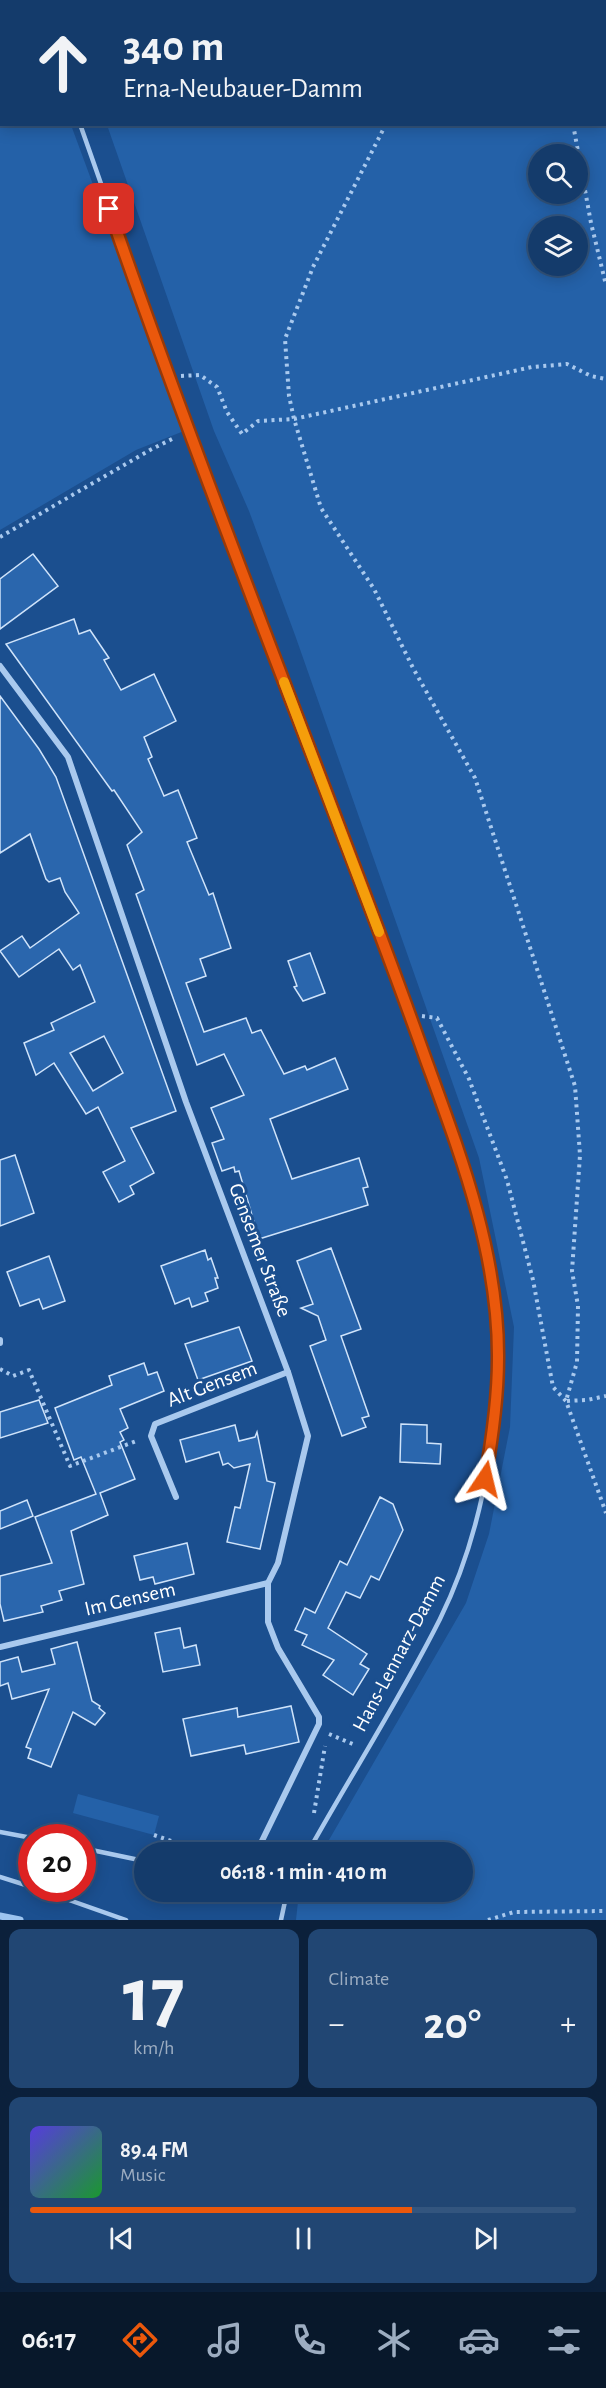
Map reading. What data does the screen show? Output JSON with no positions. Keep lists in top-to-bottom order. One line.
{"streets":{"street":["Gensemer Straße","Alt Gensem","Im Gensem"],"lane":["Hans-Lennarz-Damm"]},"crossings":[["Gensemer Straße","Alt Gensem"],["Gensemer Straße","Im Gensem"]],"page":{"turn":["340 m","Erna-Neubauer-Damm"],"limit":"20","trip":"06:18 · 1 min · 410 m","tile":[["17","km/h"],"Climate"],"heat":["−","20°","+"],"song":["89.4 FM","Music"],"tabs":"06:17"}}
